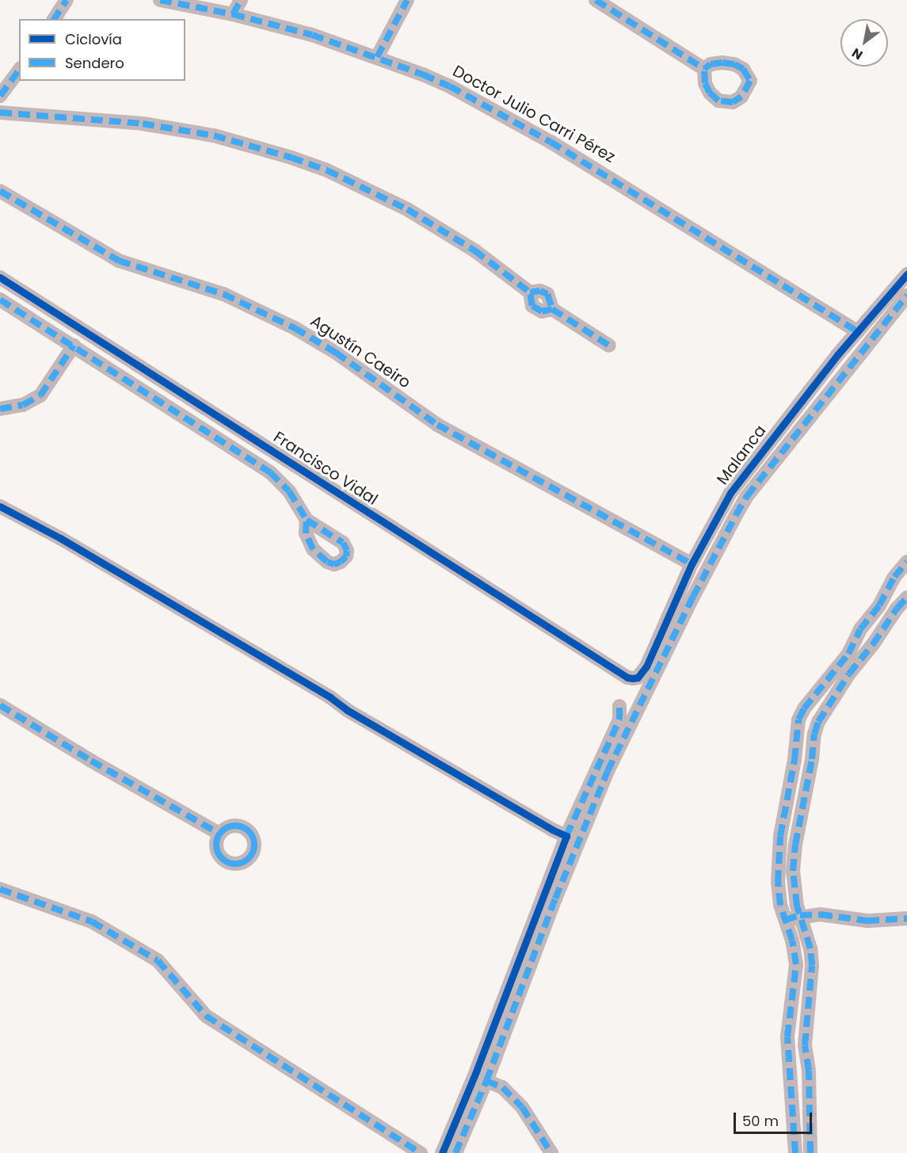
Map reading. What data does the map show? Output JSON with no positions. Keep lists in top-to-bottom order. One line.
{"streets":{"street":["Doctor Julio Carri Pérez","Agustín Caeiro","Malanca","Francisco Vidal"]},"crossings":[["Doctor Julio Carri Pérez","Malanca"],["Agustín Caeiro","Malanca"],["Malanca","Francisco Vidal"]],"legend":["Ciclovía","Sendero"],"scale_bar":"50 m","north":"bottom left"}
